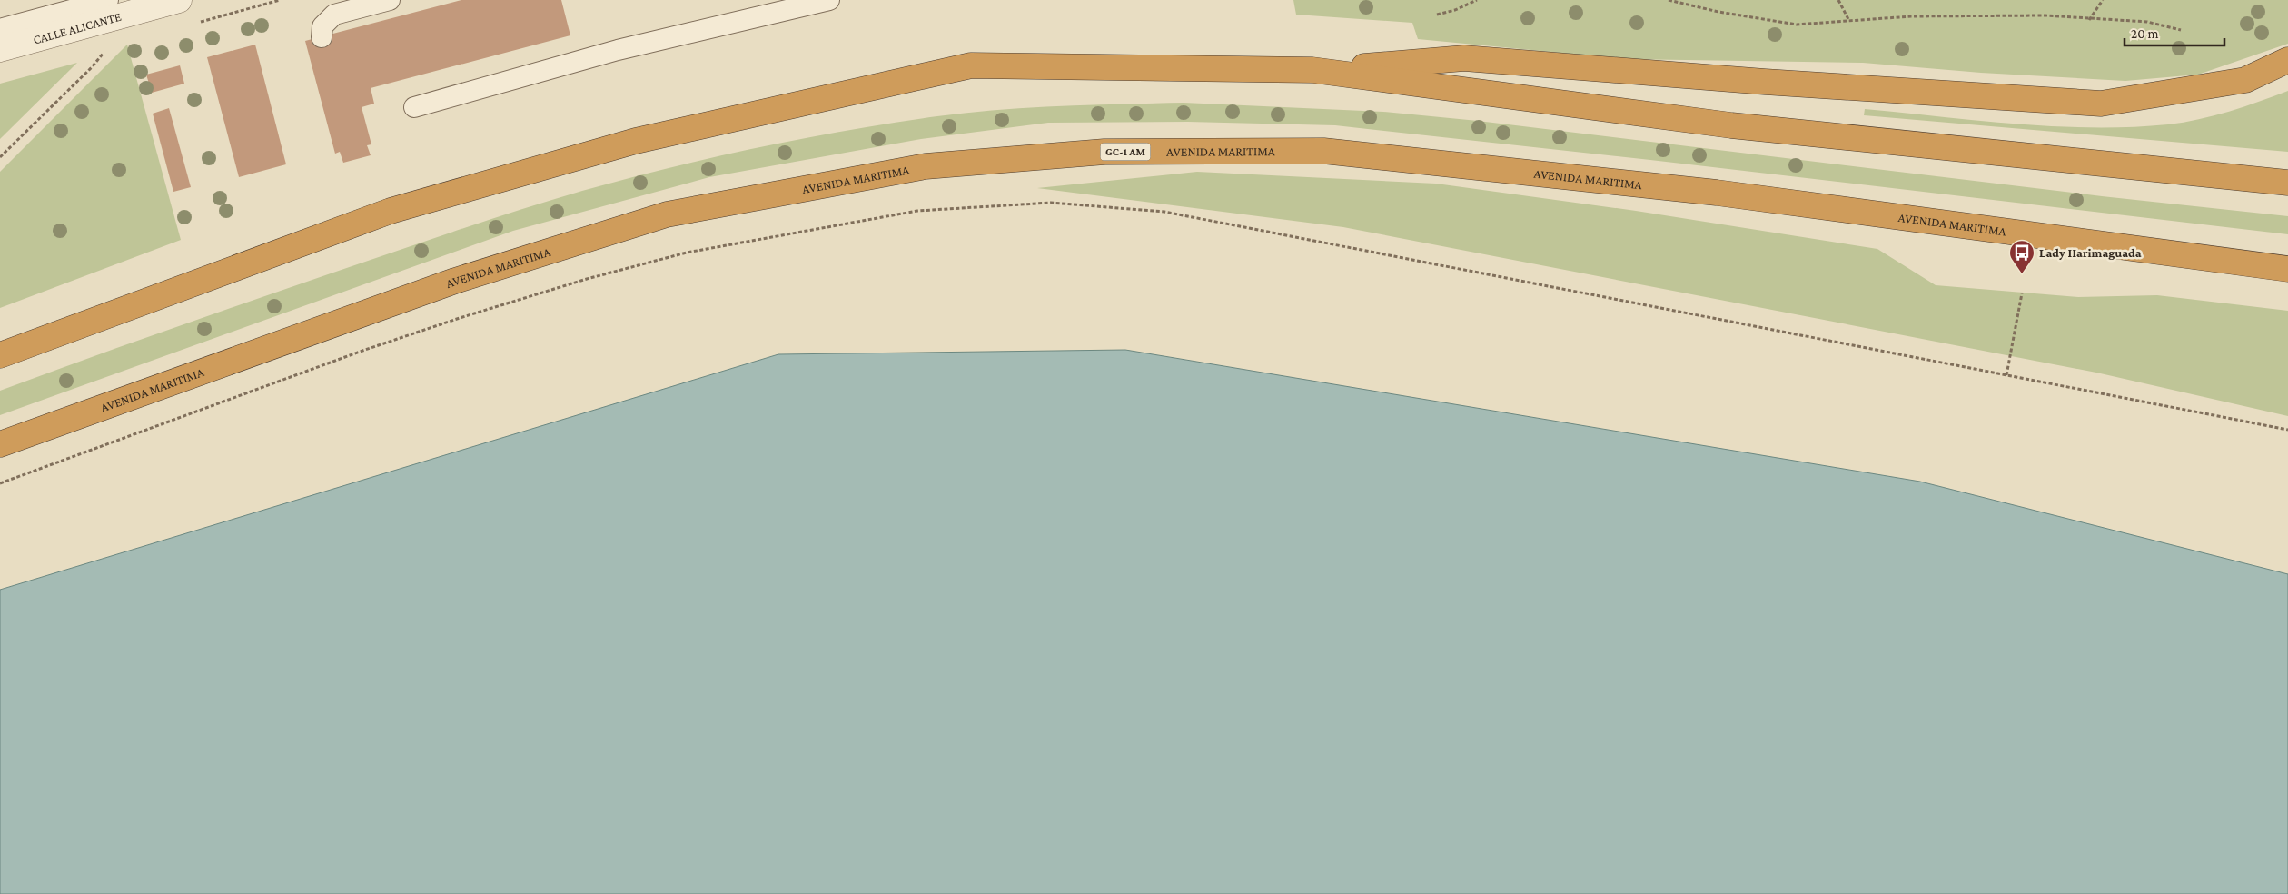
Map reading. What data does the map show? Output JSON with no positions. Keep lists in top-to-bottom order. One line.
{"streets":{"highway":["AVENIDA MARITIMA","GC-1 AM"],"street":["CALLE ALICANTE"]},"places":{"bus stop":["Lady Harimaguada"]},"scale_bar":"20 m"}
